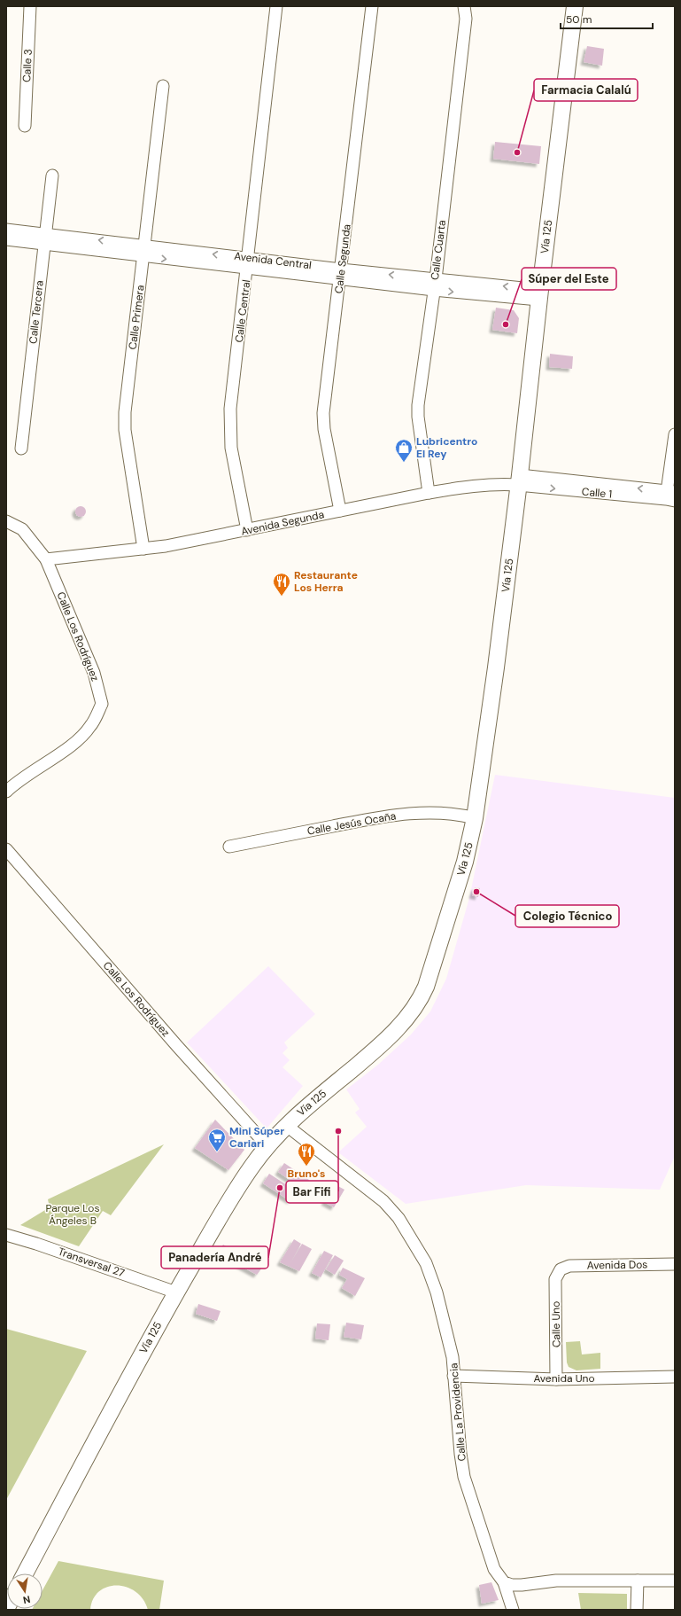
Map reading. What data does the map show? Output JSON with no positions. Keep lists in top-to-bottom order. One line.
{"streets":{"main road":["Vía 125"],"street":["Calle 3","Calle Cuarta","Calle Segunda","Avenida Central","Calle Central","Calle Tercera","Calle Primera","Calle 1","Avenida Segunda","Calle Los Rodríguez","Calle Jesús Ocaña","Transversal 27","Avenida Dos","Calle Uno","Avenida Uno","Calle La Providencia"]},"crossings":[["Vía 125","Avenida Central"],["Vía 125","Calle 1"],["Vía 125","Avenida Segunda"],["Vía 125","Calle Los Rodríguez"],["Vía 125","Calle Jesús Ocaña"],["Vía 125","Transversal 27"],["Vía 125","Calle La Providencia"],["Calle Cuarta","Avenida Central"],["Calle Cuarta","Avenida Segunda"],["Calle Segunda","Avenida Central"],["Calle Segunda","Avenida Segunda"],["Avenida Central","Calle Central"],["Avenida Central","Calle Tercera"],["Avenida Central","Calle Primera"],["Calle Central","Avenida Segunda"],["Calle Primera","Avenida Segunda"],["Calle 1","Avenida Segunda"],["Avenida Segunda","Calle Los Rodríguez"],["Avenida Dos","Calle Uno"],["Calle Uno","Avenida Uno"],["Avenida Uno","Calle La Providencia"]],"parks":["Parque Los Ángeles B"],"places":{"other":["Farmacia Calalú","Súper del Este","Colegio Técnico","Bar Fifi","Panadería André"],"shop":["Lubricentro El Rey"],"restaurant":["Restaurante Los Herra","Bruno's"],"supermarket":["Mini Súper Cariari"]},"scale_bar":"50 m","north":"bottom"}
